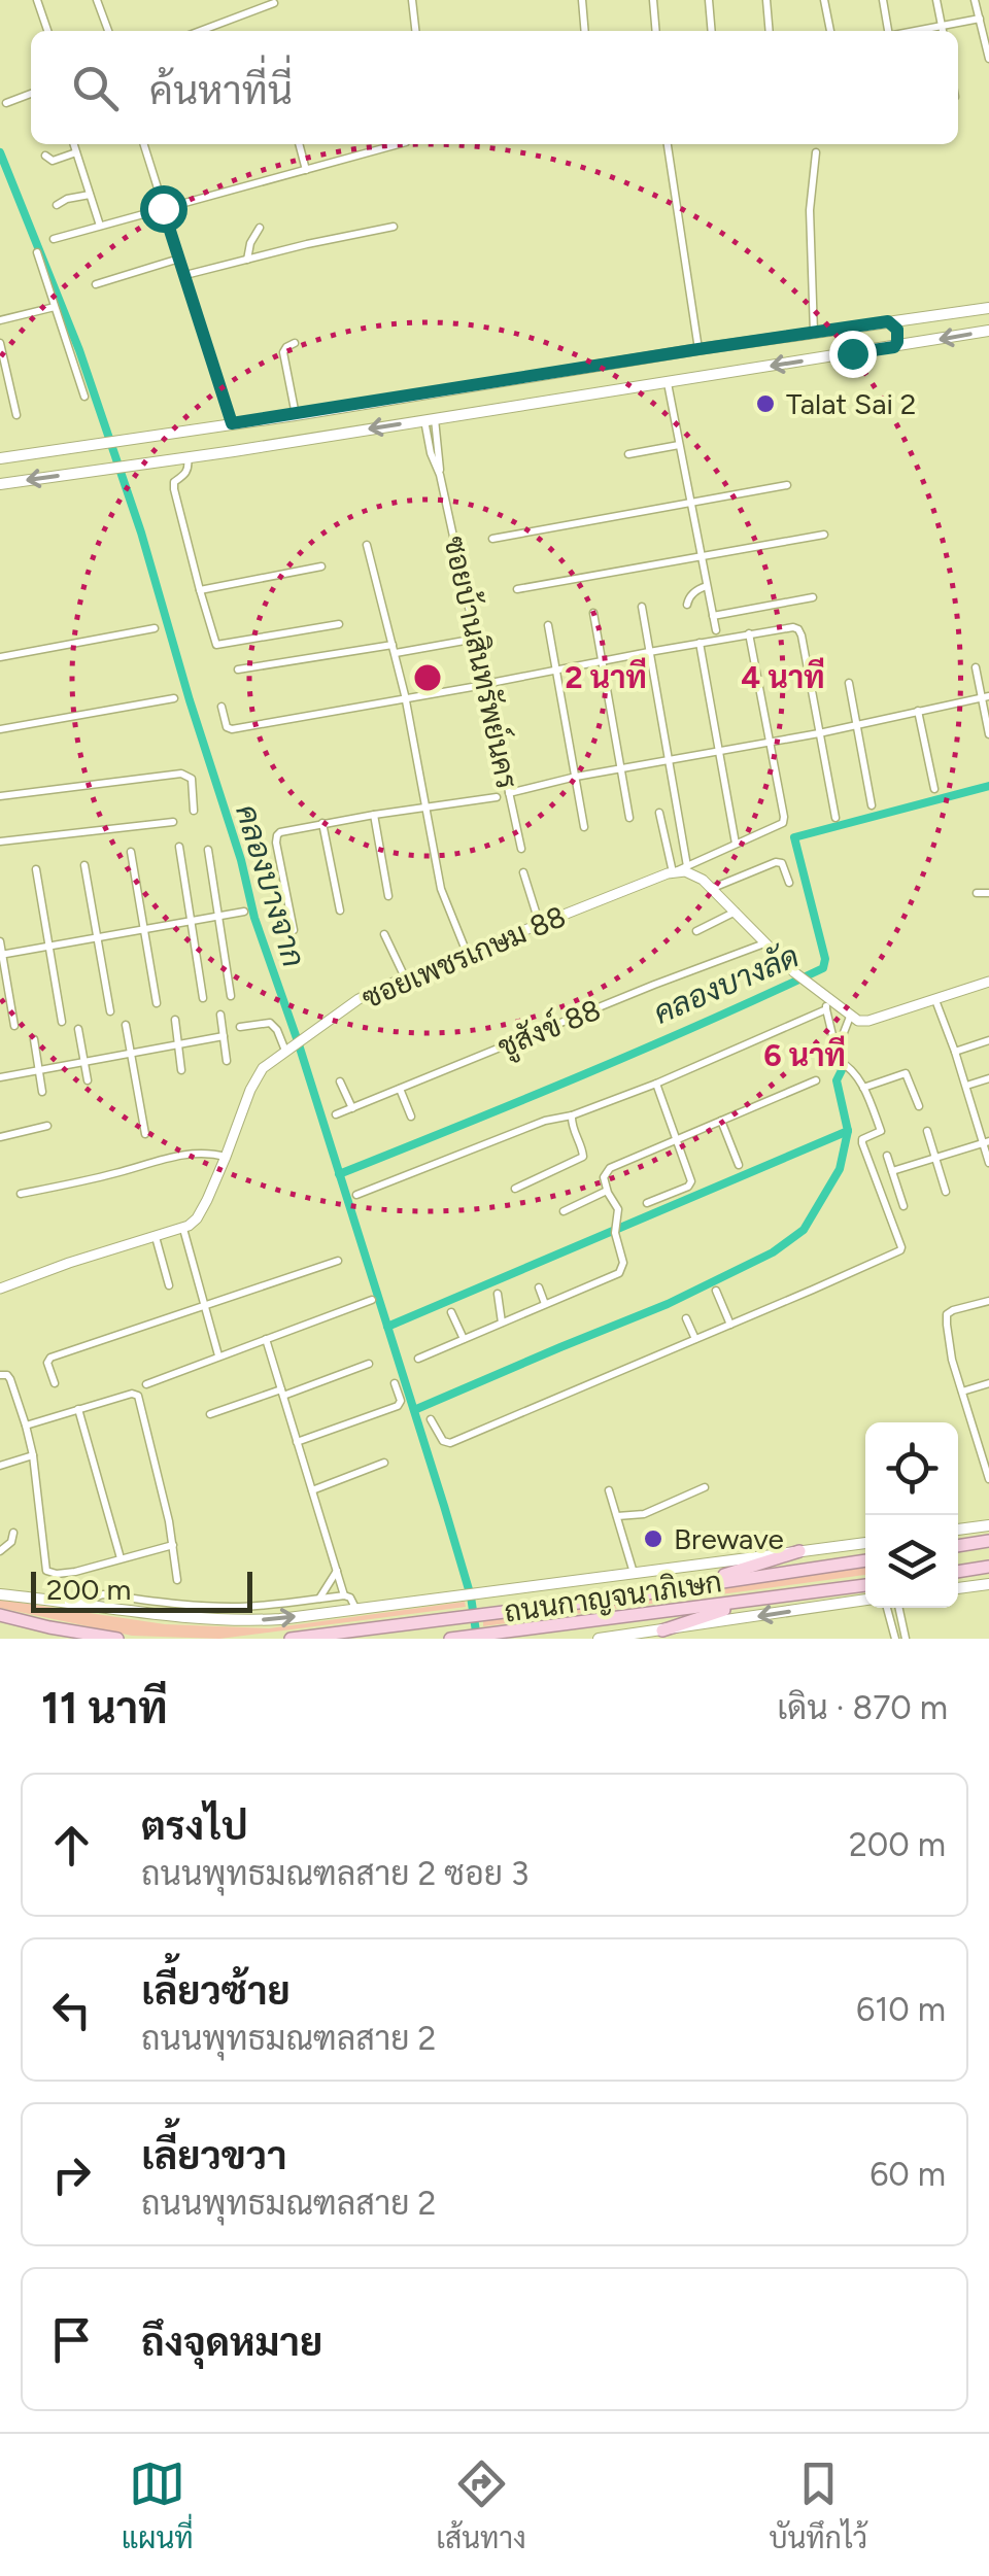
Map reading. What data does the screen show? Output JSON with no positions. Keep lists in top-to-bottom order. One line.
{"streets":{"highway":["ถนนกาญจนาภิเษก"],"street":["ซอยบ้านสินทรัพย์นคร","ซอยเพชรเกษม 88","ชูสังข์ 88"]},"water":["คลองบางจาก","คลองบางลัด"],"places":["Talat Sai 2","Brewave"],"scale_bar":"200 m","page":{"search":"ค้นหาที่นี่","scale":"200 m","heading":["11 นาที","เดิน · 870 m"],"list":[["ตรงไป","ถนนพุทธมณฑลสาย 2 ซอย 3","200 m"],["เลี้ยวซ้าย","ถนนพุทธมณฑลสาย 2","610 m"],["เลี้ยวขวา","ถนนพุทธมณฑลสาย 2","60 m"],"ถึงจุดหมาย"],"nav":["แผนที่","เส้นทาง","บันทึกไว้"]},"rings":["2 นาที","4 นาที","6 นาที"]}
